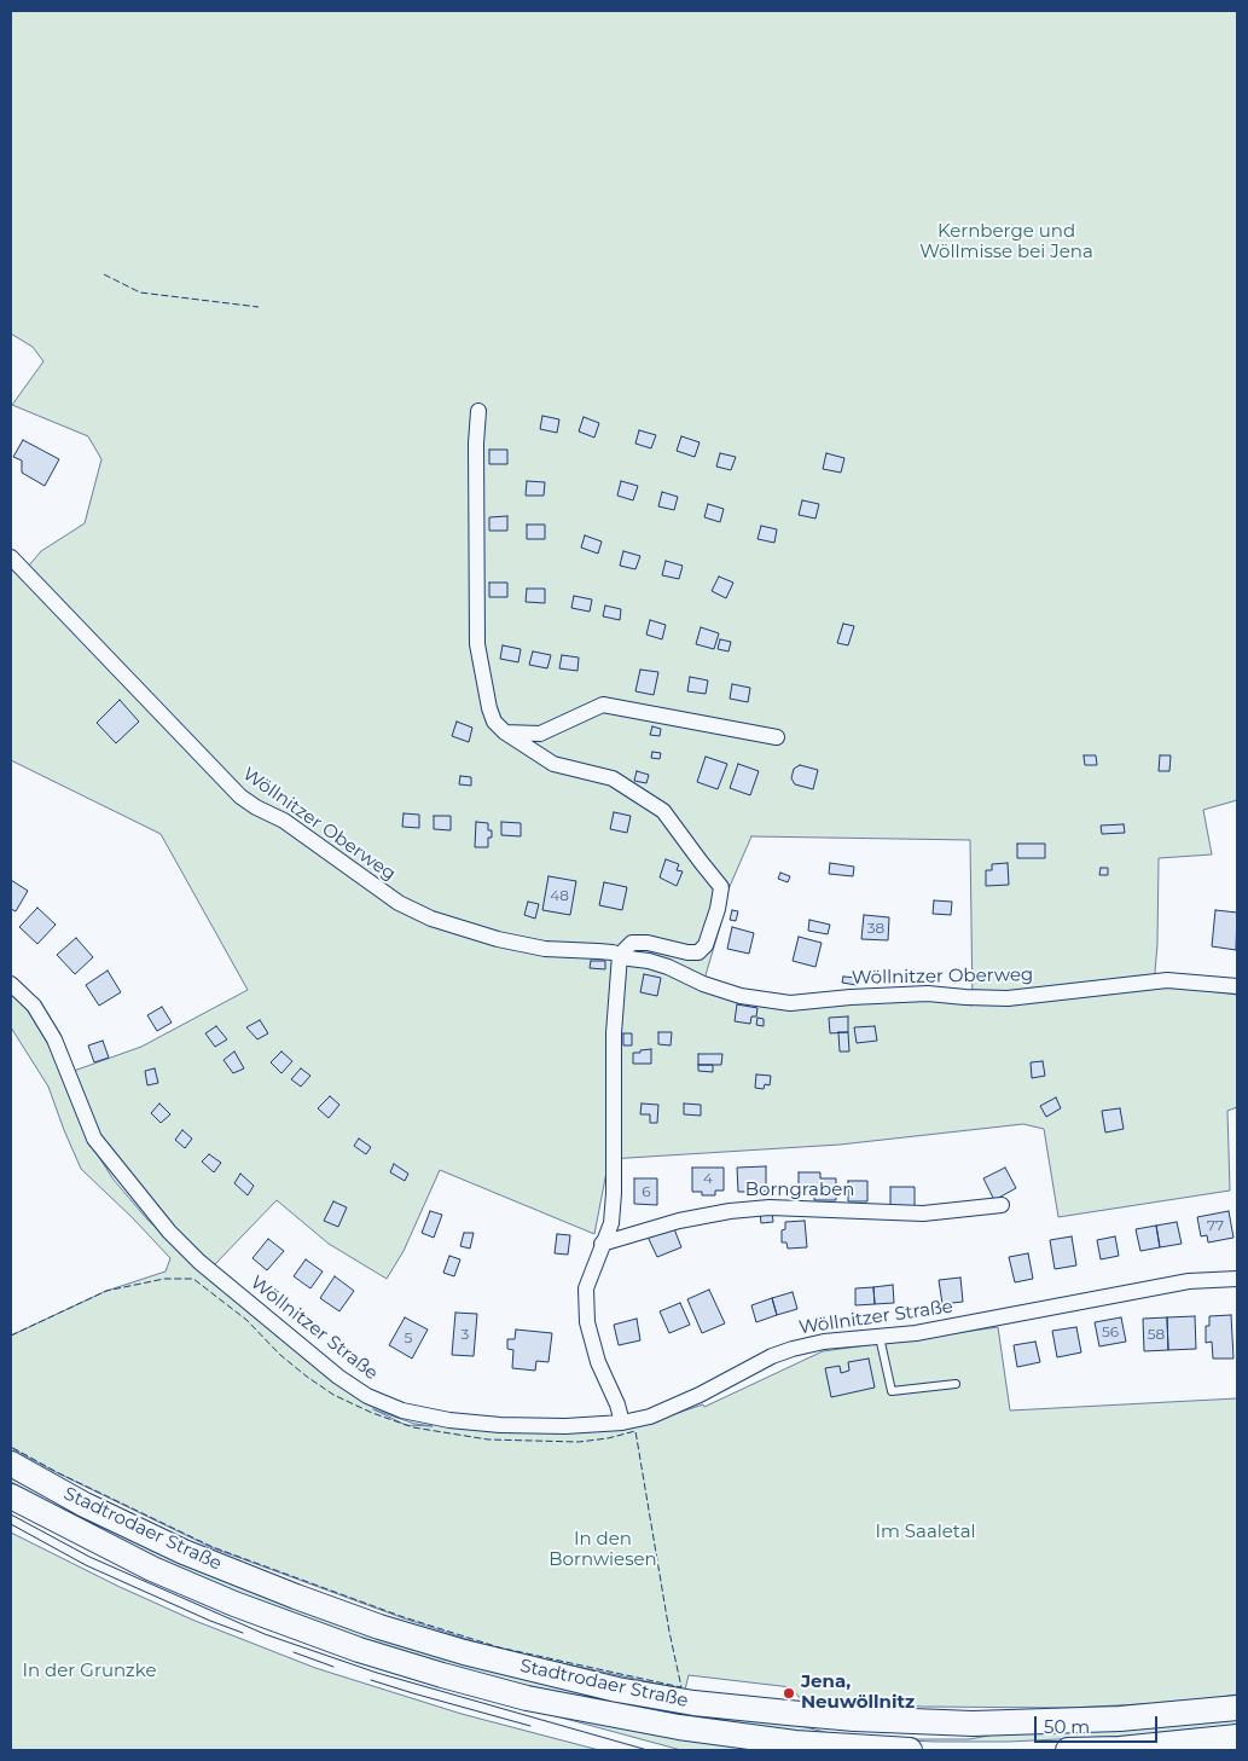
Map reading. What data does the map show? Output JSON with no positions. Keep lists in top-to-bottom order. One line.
{"streets":{"main road":["Stadtrodaer Straße"],"street":["Wöllnitzer Oberweg","Borngraben","Wöllnitzer Straße"]},"parks":["Kernberge und Wöllmisse bei Jena","Im Saaletal","In den Bornwiesen","In der Grunzke"],"places":["Jena, Neuwöllnitz"],"house_numbers":["48","38","4","6","77","56","3","58","5"],"scale_bar":"50 m"}
